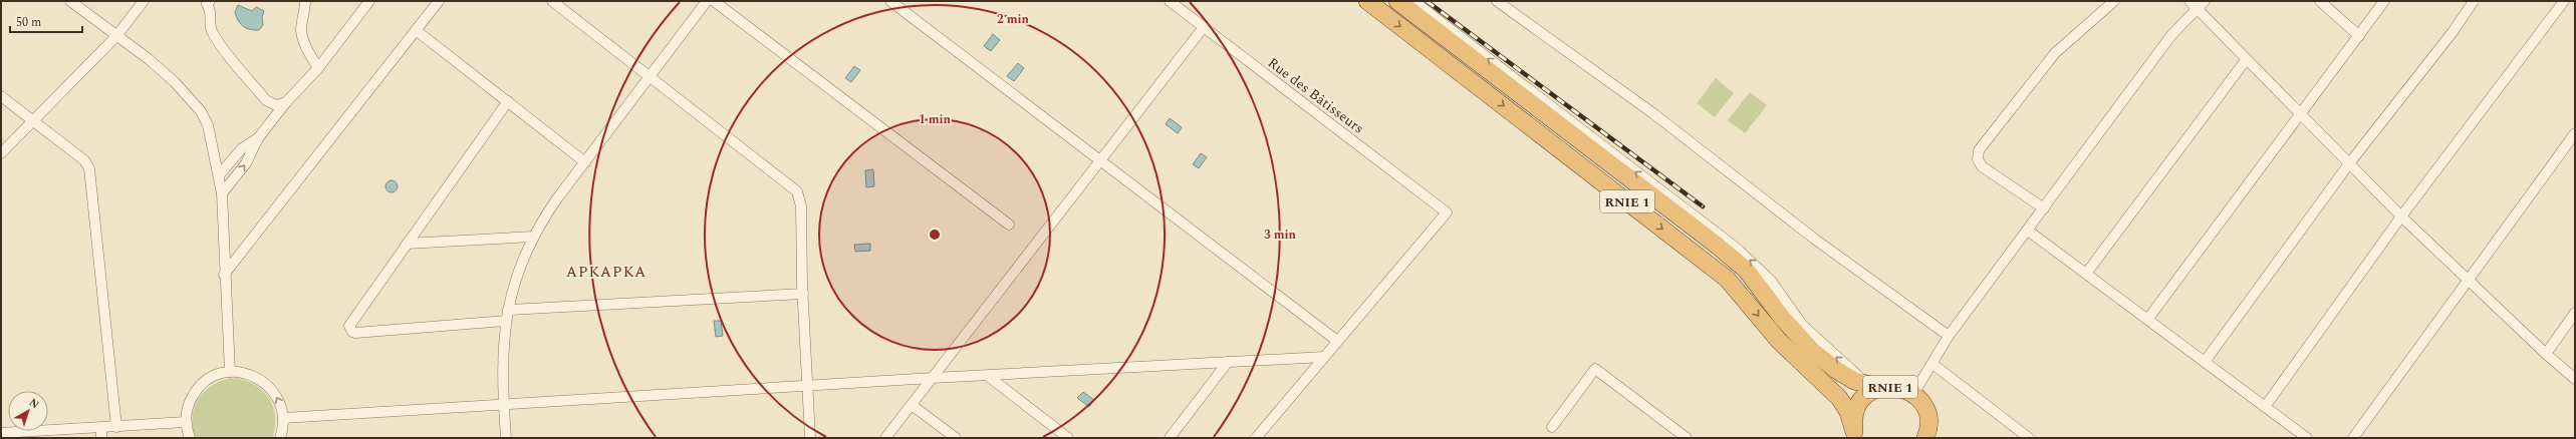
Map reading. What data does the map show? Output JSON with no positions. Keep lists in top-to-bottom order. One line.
{"streets":{"highway":["RNIE 1"],"street":["Rue des Bâtisseurs"]},"districts":["APKAPKA"],"scale_bar":"50 m","north":"top right","rings":["2 min","1 min","3 min"]}
